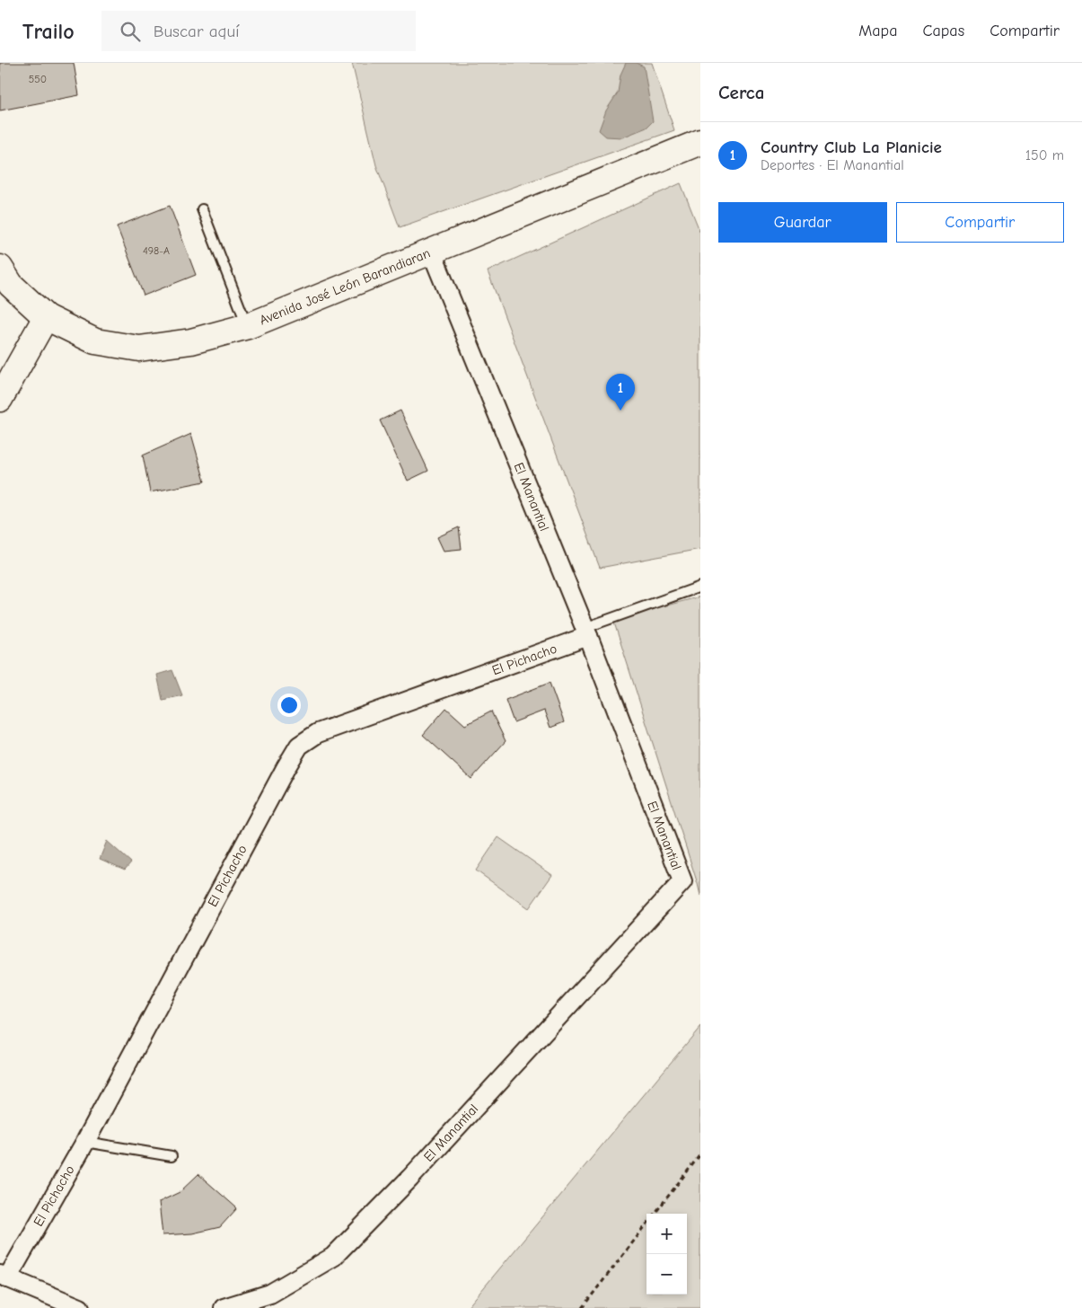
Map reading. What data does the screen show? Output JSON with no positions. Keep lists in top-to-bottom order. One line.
{"streets":{"street":["Avenida José León Barandiaran","El Manantial","El Pichacho"]},"crossings":[["Avenida José León Barandiaran","El Manantial"],["El Manantial","El Pichacho"]],"house_numbers":["550","498-A"],"page":{"header":"Trailo","search":"Buscar aquí","nav":["Mapa","Capas","Compartir"],"heading":"Cerca","list":[{"mark":"1","name":"Country Club La Planicie","note":"Deportes · El Manantial","value":"150 m"}],"buttons":["Guardar","Compartir"],"pins":"1","map_buttons":["+","−"]}}
